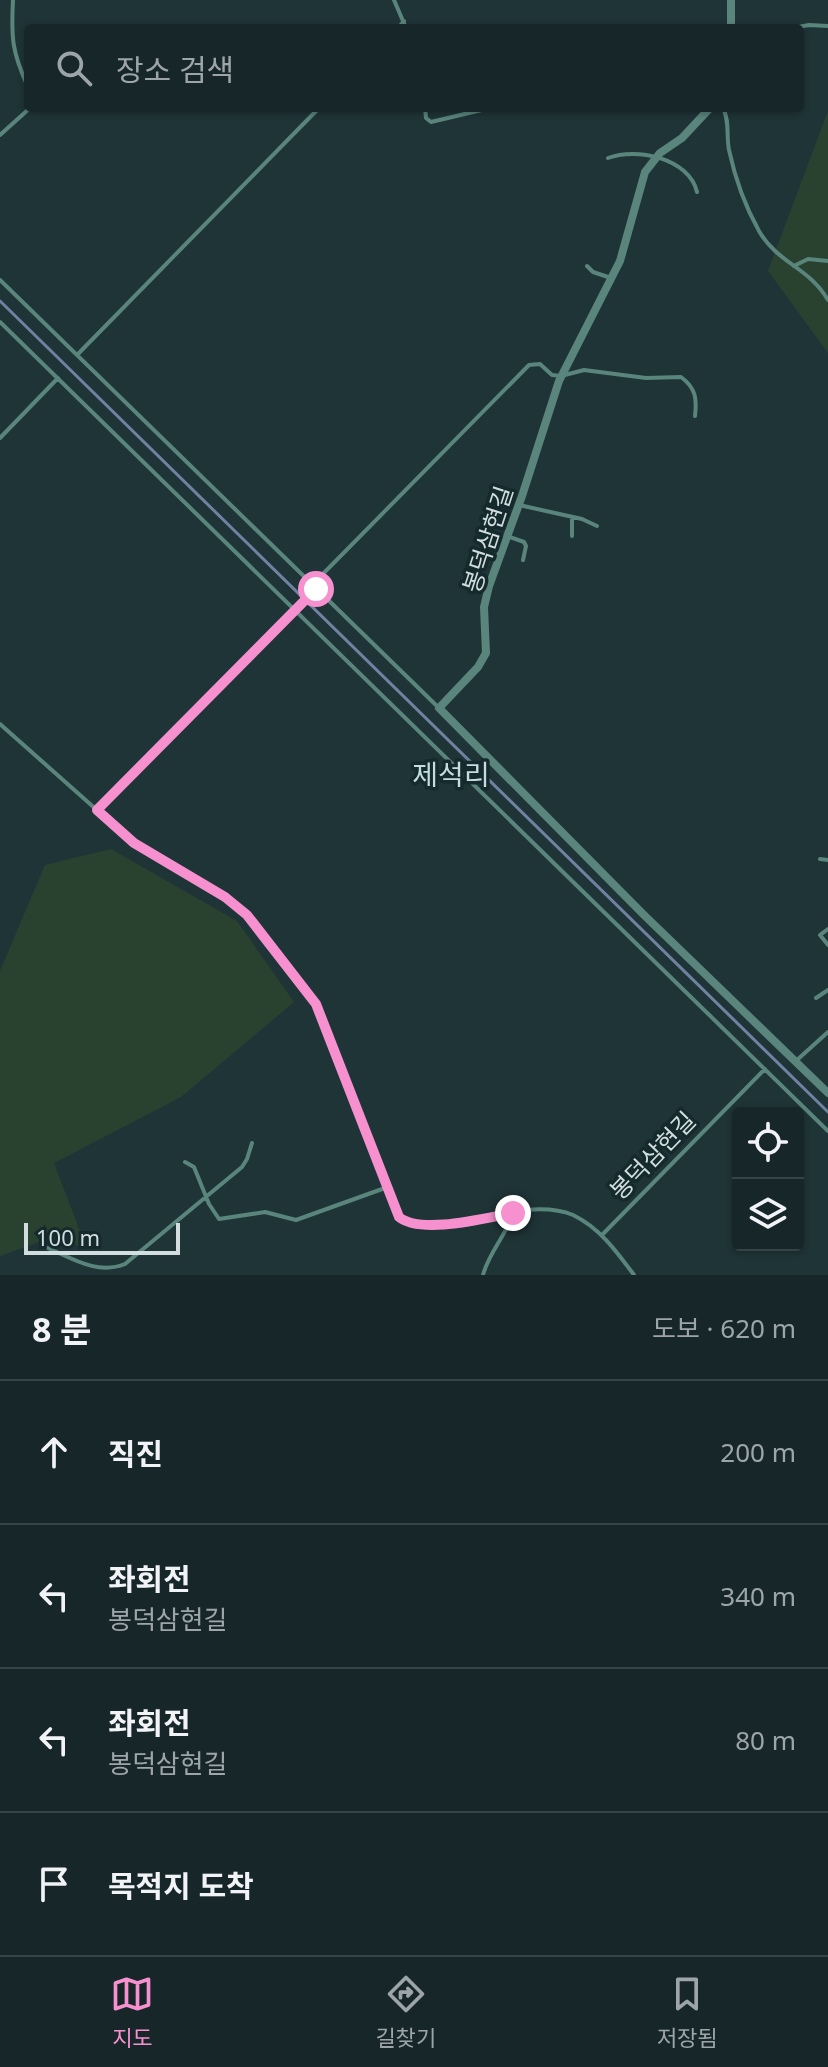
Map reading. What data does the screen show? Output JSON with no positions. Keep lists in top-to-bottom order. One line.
{"streets":{"street":["봉덕삼현길"]},"districts":["제석리"],"scale_bar":"100 m","page":{"search":"장소 검색","scale":"100 m","heading":["8 분","도보 · 620 m"],"list":[["직진","200 m"],["좌회전","봉덕삼현길","340 m"],["좌회전","봉덕삼현길","80 m"],"목적지 도착"],"nav":["지도","길찾기","저장됨"]}}
